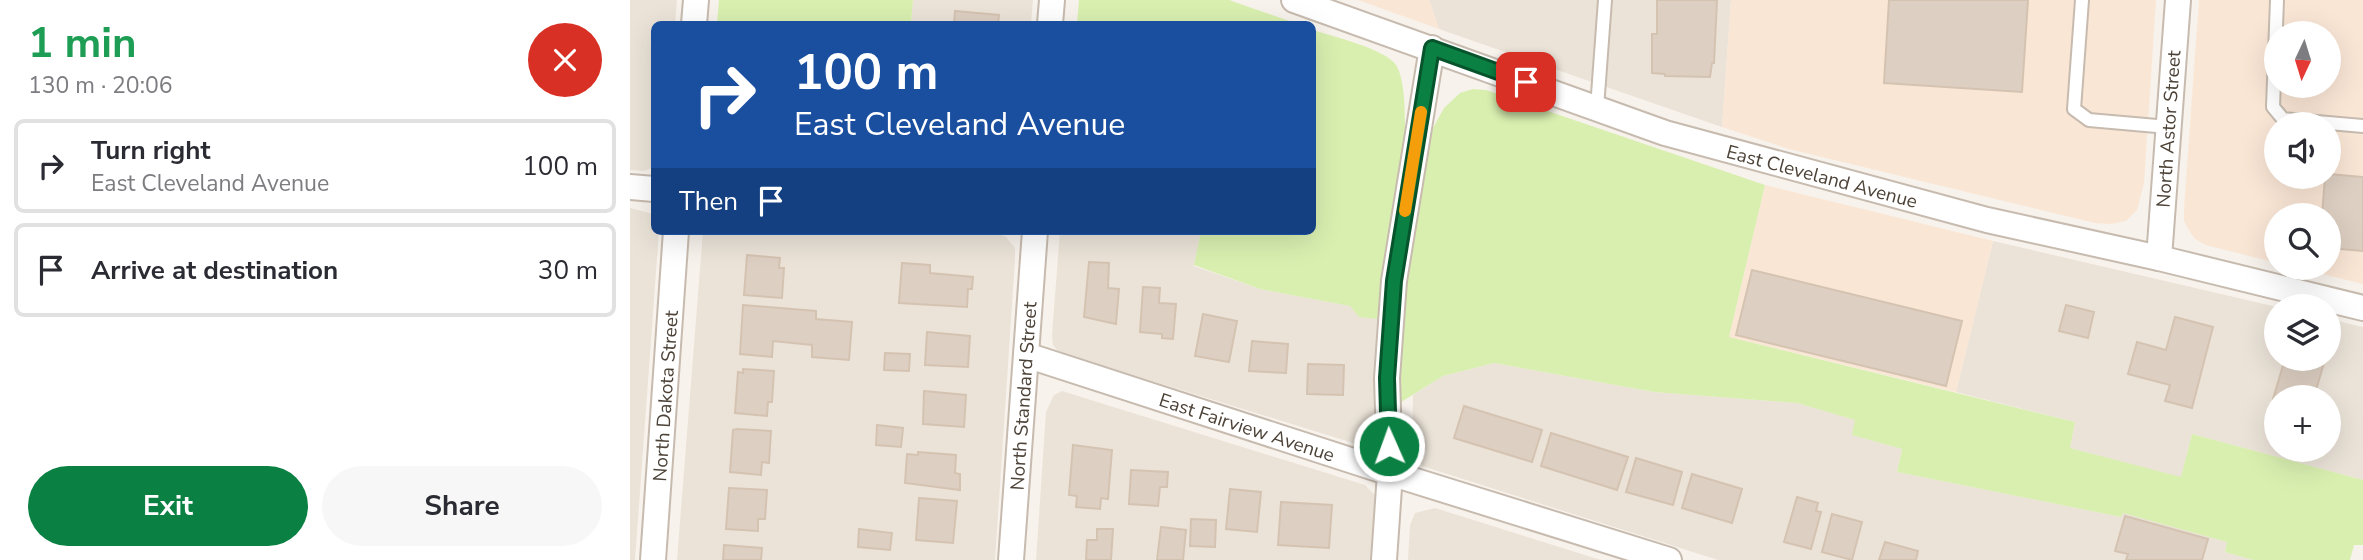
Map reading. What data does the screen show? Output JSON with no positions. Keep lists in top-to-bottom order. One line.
{"streets":{"street":["North Astor Street","East Cleveland Avenue","North Dakota Street","North Standard Street","East Fairview Avenue"]},"crossings":[["North Astor Street","East Cleveland Avenue"],["North Standard Street","East Fairview Avenue"]],"north":"bottom","page":{"heading":["1 min","130 m · 20:06"],"map_buttons":"+","turn":["100 m","East Cleveland Avenue"],"list":[{"name":"Turn right","note":"East Cleveland Avenue","value":"100 m"},{"name":"Arrive at destination","value":"30 m"}],"then":"Then","buttons":["Exit","Share"]}}
